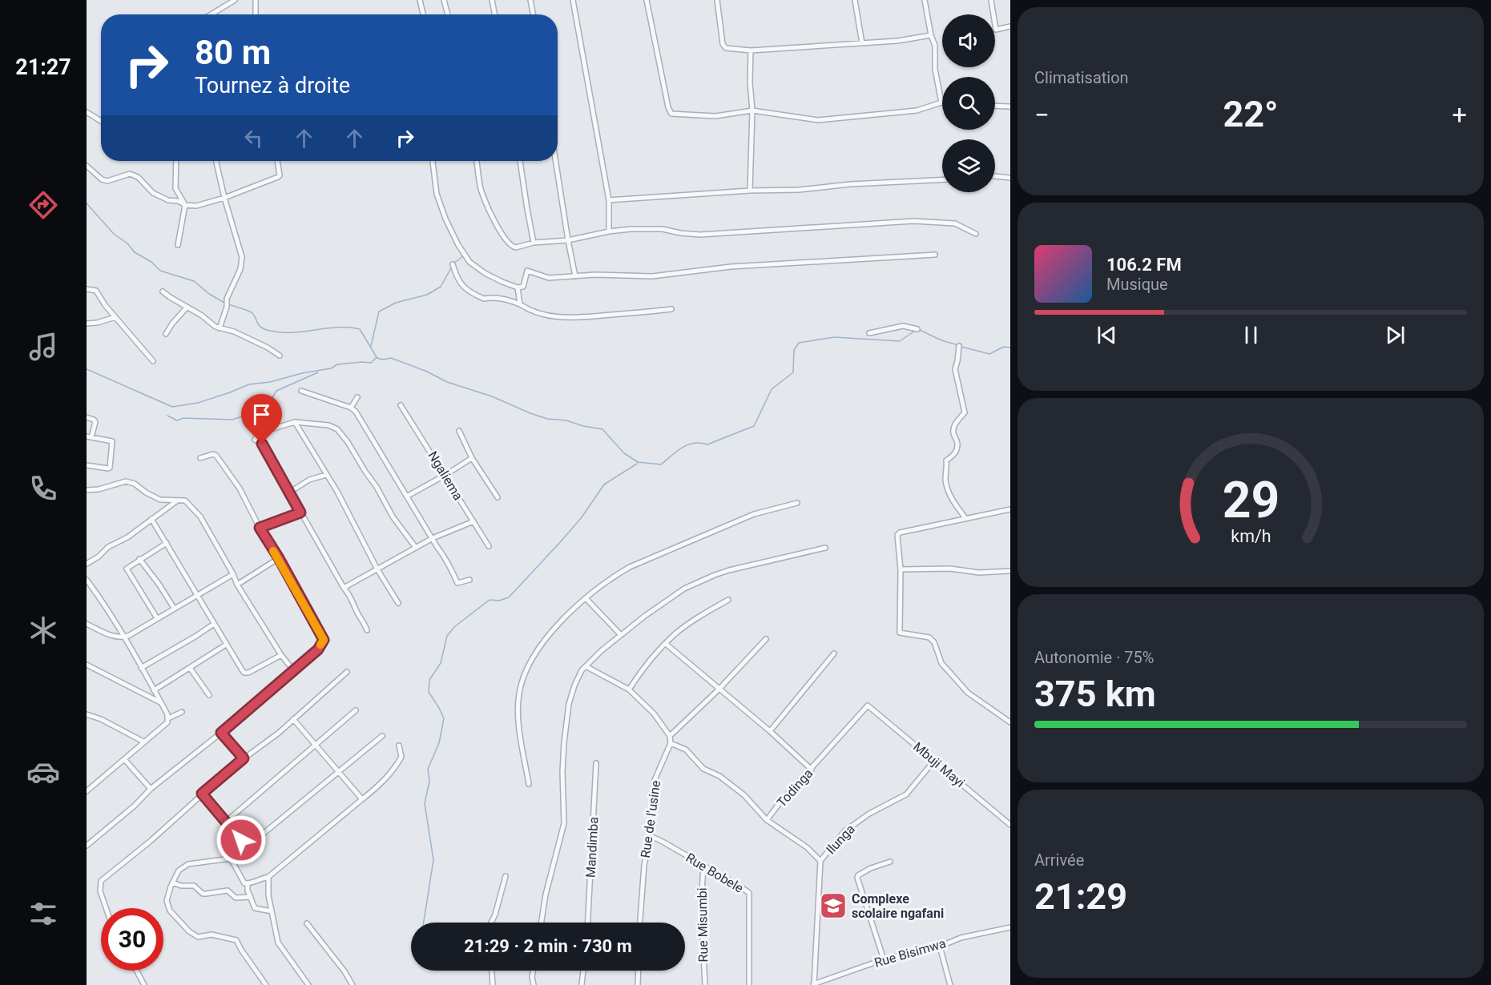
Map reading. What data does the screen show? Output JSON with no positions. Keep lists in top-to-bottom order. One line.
{"streets":{"street":["Ngaliema","Mbuji Mayi","Todinga","Rue de l'usine","Ilunga","Mandimba","Rue Bobele","Rue Misumbi","Rue Bisimwa"]},"crossings":[["Mbuji Mayi","Todinga"],["Mbuji Mayi","Ilunga"],["Todinga","Ilunga"],["Rue de l'usine","Rue Bobele"],["Ilunga","Rue Bisimwa"],["Rue Bobele","Rue Misumbi"]],"places":{"school or university":["Complexe scolaire ngafani"]},"page":{"tabs":"21:27","tile":["Climatisation",["Autonomie · 75%","375 km"],["Arrivée","21:29"]],"turn":["80 m","Tournez à droite"],"heat":["−","22°","+"],"song":["106.2 FM","Musique"],"limit":"30","trip":"21:29 · 2 min · 730 m","gauge":["29","km/h"]}}
